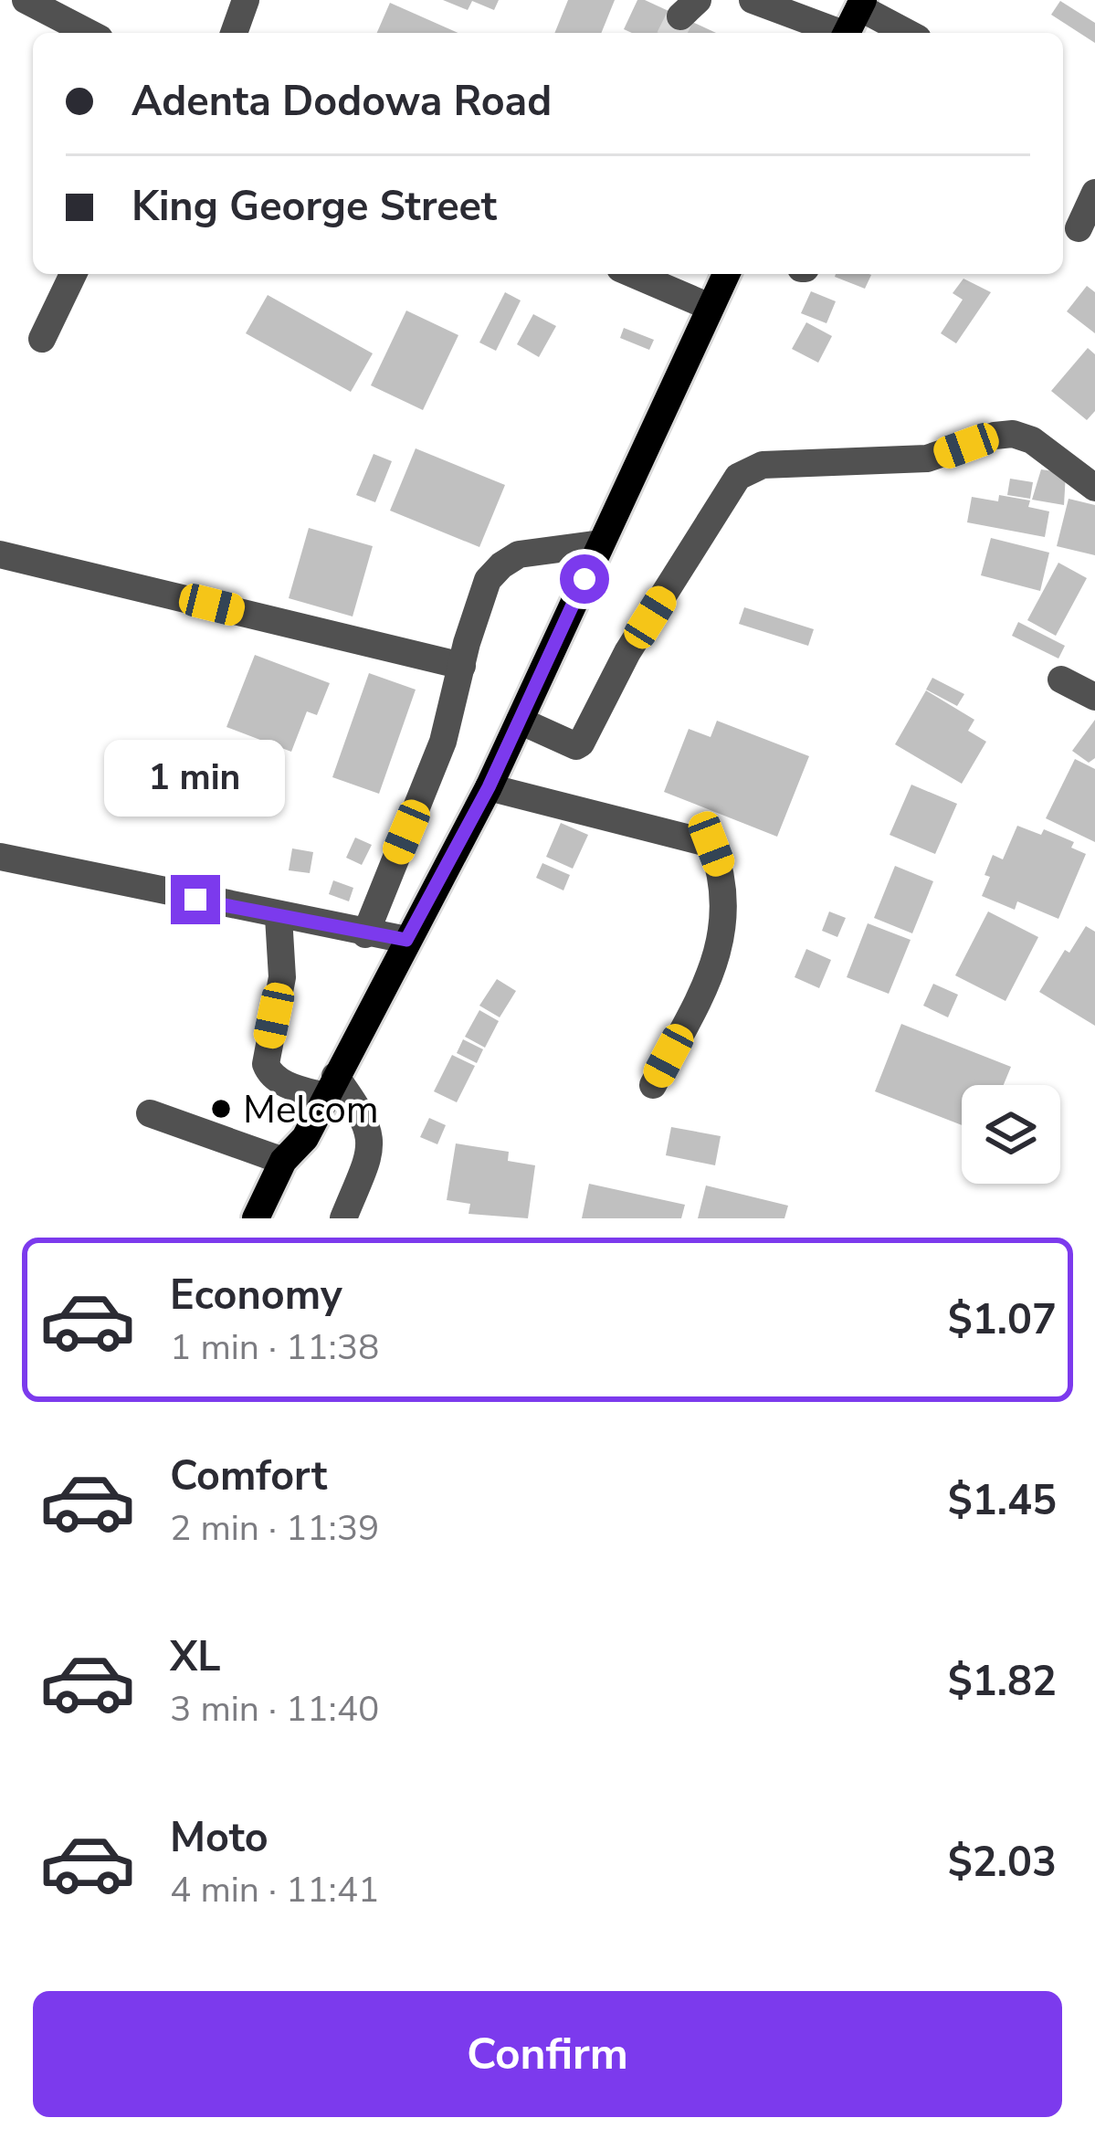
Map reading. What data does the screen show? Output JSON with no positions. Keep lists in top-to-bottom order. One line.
{"places":["Melcom"],"page":{"banner":["Adenta Dodowa Road","King George Street"],"bubble":"1 min","list":[{"name":"Economy","note":"1 min · 11:38","value":"$1.07"},{"name":"Comfort","note":"2 min · 11:39","value":"$1.45"},{"name":"XL","note":"3 min · 11:40","value":"$1.82"},{"name":"Moto","note":"4 min · 11:41","value":"$2.03"}],"buttons":"Confirm"}}
